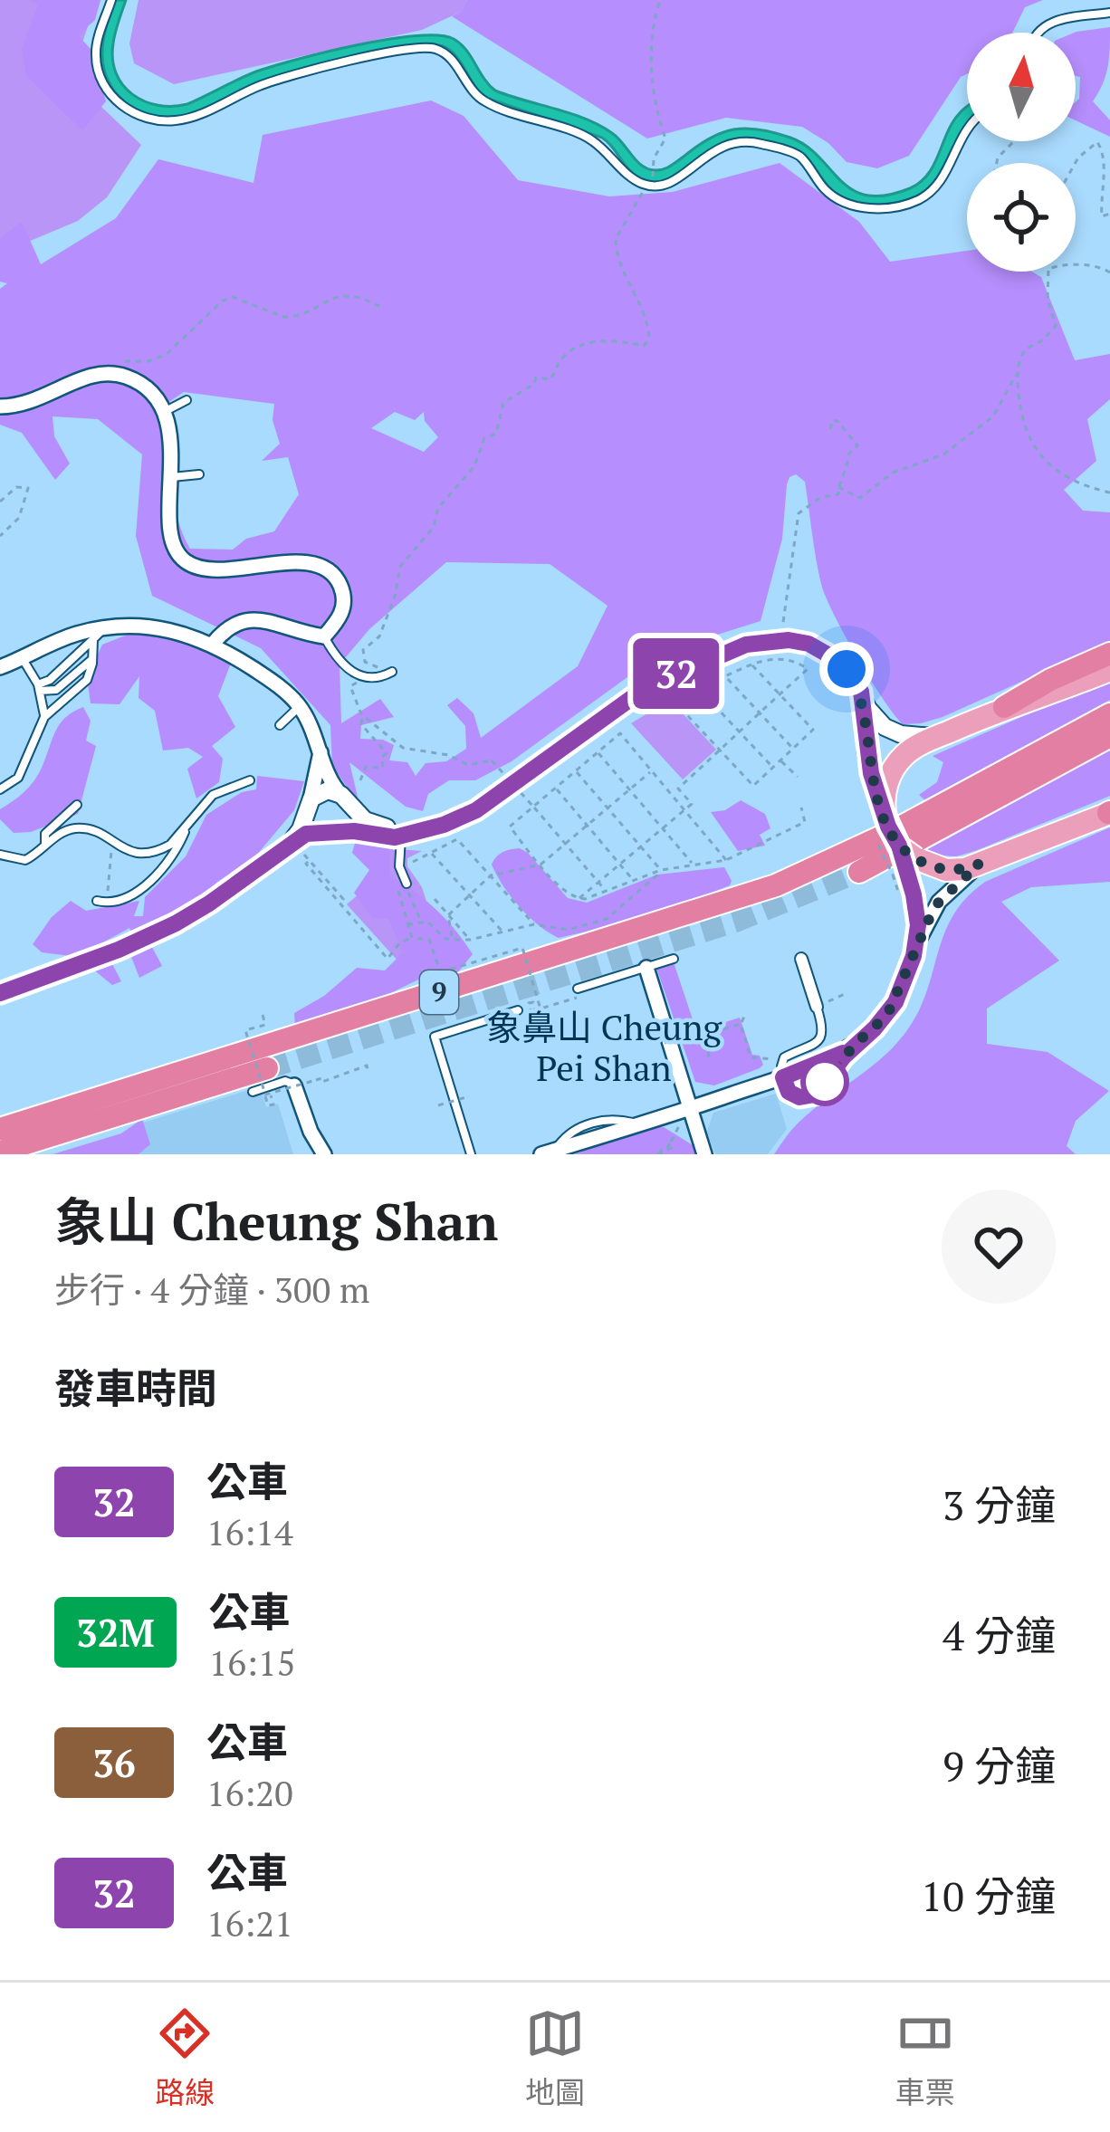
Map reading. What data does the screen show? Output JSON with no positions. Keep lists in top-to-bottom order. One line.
{"streets":{"highway":["9"]},"districts":["象鼻山 Cheung Pei Shan"],"lines":["bus line 32"],"north":"top","page":{"on_map":"32","heading":[["象山 Cheung Shan","步行 · 4 分鐘 · 300 m"],"發車時間"],"list":[{"mark":"32","name":"公車","note":"16:14","value":"3 分鐘"},{"mark":"32M","name":"公車","note":"16:15","value":"4 分鐘"},{"mark":"36","name":"公車","note":"16:20","value":"9 分鐘"},{"mark":"32","name":"公車","note":"16:21","value":"10 分鐘"}],"tabs":["路線","地圖","車票"]}}
